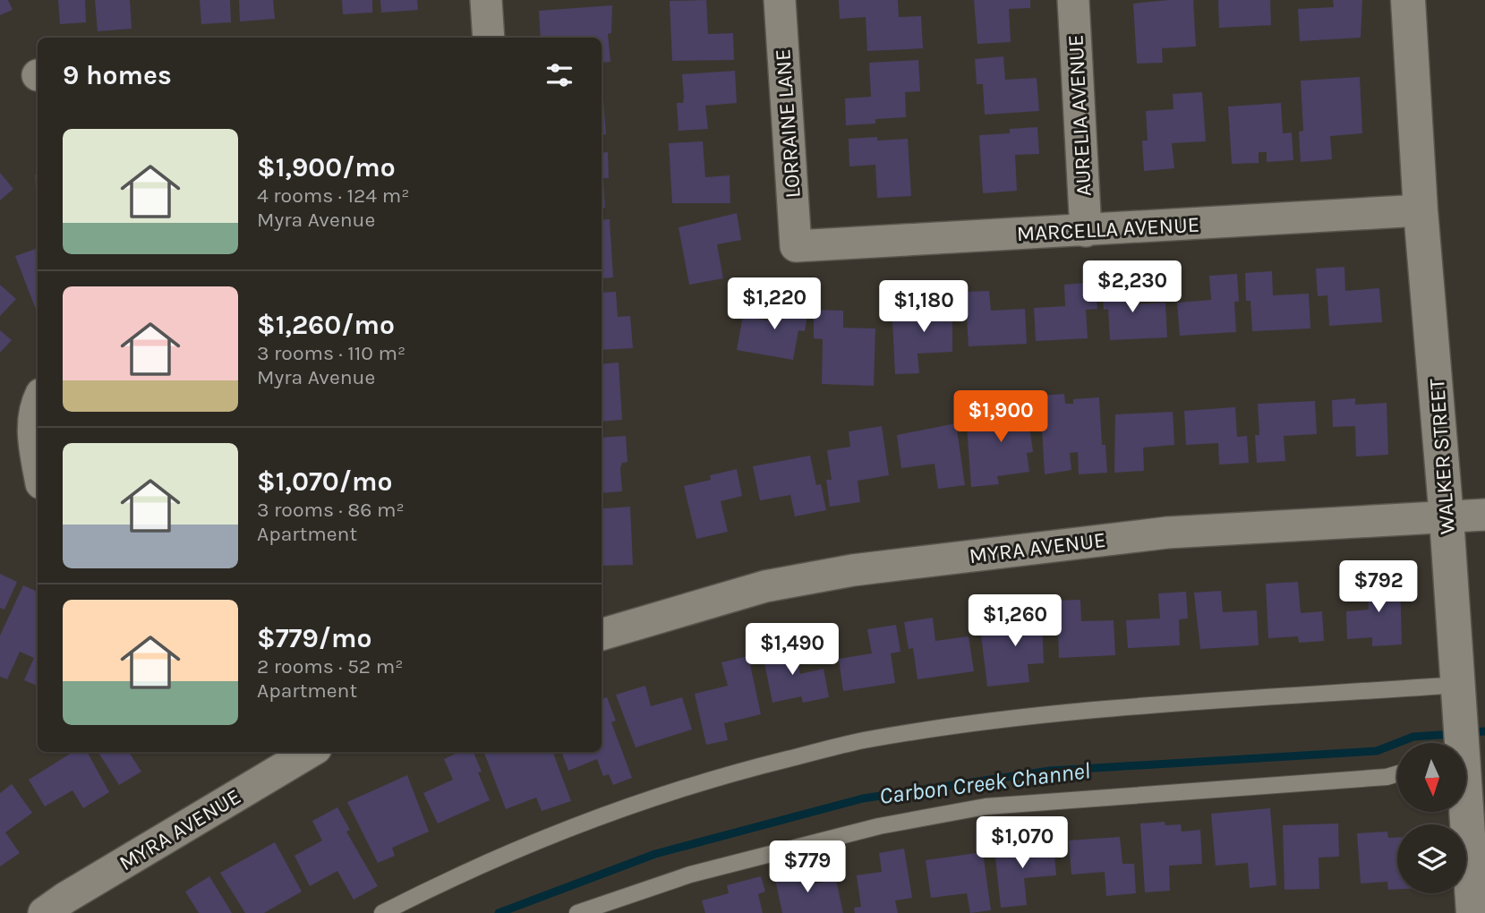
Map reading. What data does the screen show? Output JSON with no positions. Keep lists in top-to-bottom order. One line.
{"streets":{"main road":["WALKER STREET"],"street":["AURELIA AVENUE","LORRAINE LANE","MARCELLA AVENUE","MYRA AVENUE"]},"crossings":[["AURELIA AVENUE","MARCELLA AVENUE"],["LORRAINE LANE","MARCELLA AVENUE"],["MARCELLA AVENUE","WALKER STREET"],["WALKER STREET","MYRA AVENUE"]],"water":["Carbon Creek Channel"],"north":"bottom","page":{"heading":"9 homes","list":[{"name":"$1,900/mo","note":"4 rooms · 124 m² · Myra Avenue"},{"name":"$1,260/mo","note":"3 rooms · 110 m² · Myra Avenue"},{"name":"$1,070/mo","note":"3 rooms · 86 m² · Apartment"},{"name":"$779/mo","note":"2 rooms · 52 m² · Apartment"}],"price":["$2,230","$1,220","$1,180","$1,900","$792","$1,260","$1,490","$1,070","$779"]}}
